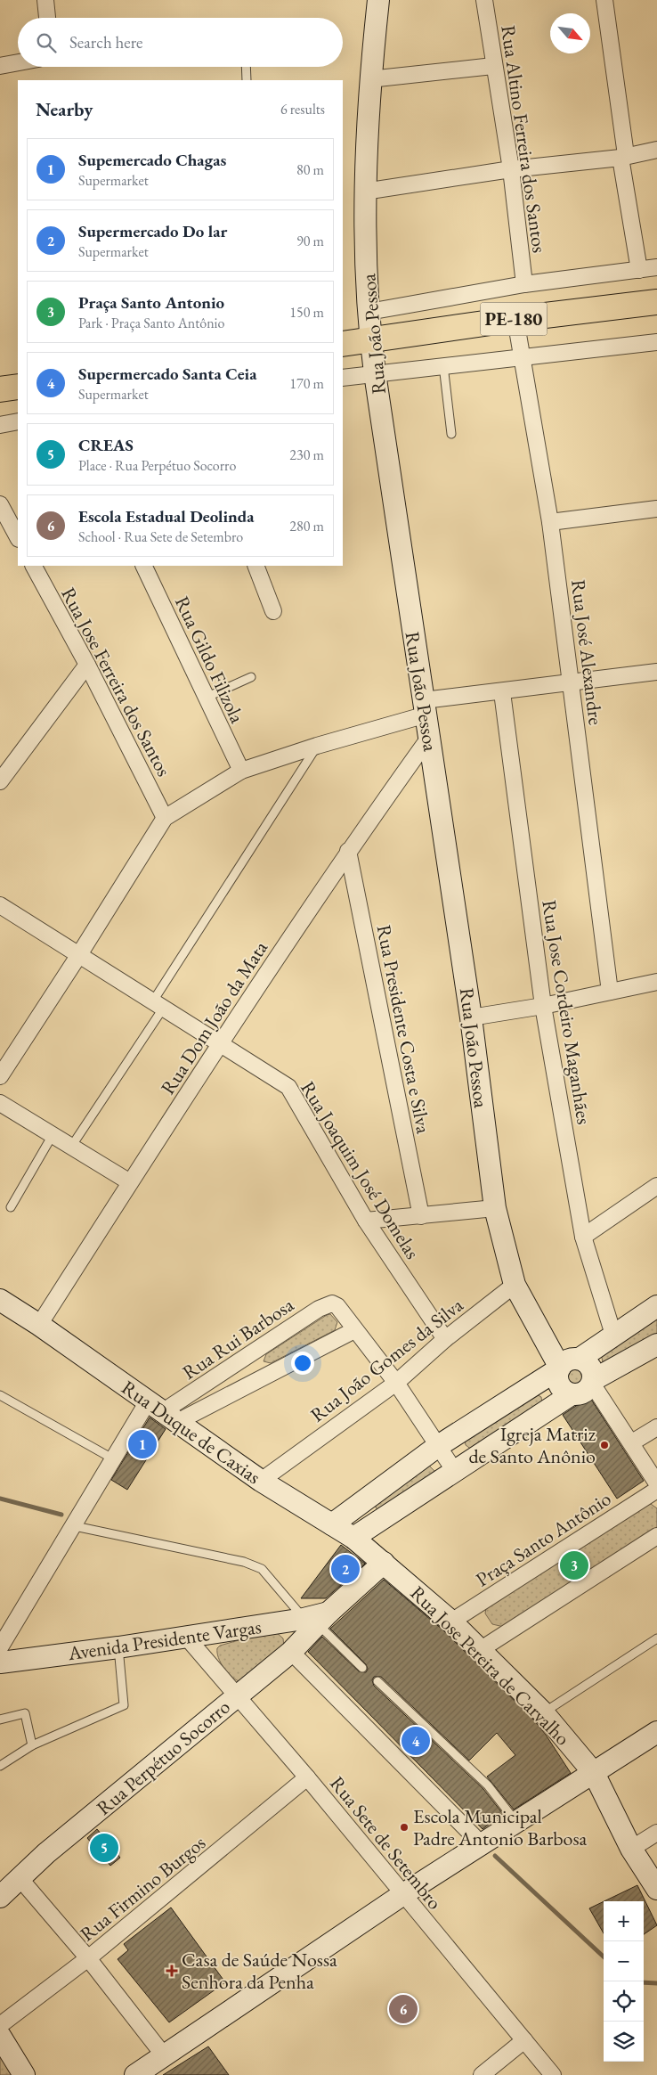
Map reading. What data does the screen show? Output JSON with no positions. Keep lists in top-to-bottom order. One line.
{"streets":{"main road":["PE-180"],"street":["Rua Altino Ferreira dos Santos","Rua João Pessoa","Rua José Alexandre","Rua Gildo Filizola","Rua Jose Ferreira dos Santos","Rua Jose Cordeiro Maganhães","Rua Dom João da Mata","Rua Presidente Costa e Silva","Rua Joaquim José Domelas","Rua Rui Barbosa","Rua João Gomes da Silva","Rua Duque de Caxias","Praça Santo Antônio","Avenida Presidente Vargas","Rua Jose Pereira de Carvalho","Rua Perpétuo Socorro","Rua Sete de Setembro","Rua Firmino Burgos"]},"crossings":[["PE-180","Rua João Pessoa"],["PE-180","Rua José Alexandre"],["Rua João Pessoa","Rua Dom João da Mata"],["Rua João Pessoa","Rua João Gomes da Silva"],["Rua Dom João da Mata","Rua Presidente Costa e Silva"],["Rua Dom João da Mata","Rua Joaquim José Domelas"],["Rua Dom João da Mata","Rua Duque de Caxias"],["Rua Joaquim José Domelas","Rua João Gomes da Silva"],["Rua Rui Barbosa","Rua Duque de Caxias"],["Rua João Gomes da Silva","Rua Duque de Caxias"],["Rua Duque de Caxias","Rua Jose Pereira de Carvalho"],["Rua Duque de Caxias","Rua Perpétuo Socorro"],["Praça Santo Antônio","Rua Jose Pereira de Carvalho"],["Avenida Presidente Vargas","Rua Perpétuo Socorro"],["Avenida Presidente Vargas","Rua Sete de Setembro"],["Rua Jose Pereira de Carvalho","Rua Perpétuo Socorro"],["Rua Perpétuo Socorro","Rua Sete de Setembro"],["Rua Sete de Setembro","Rua Firmino Burgos"]],"places":{"other":["Igreja Matriz de Santo Anônio","Escola Municipal Padre Antonio Barbosa"],"health":["Casa de Saúde Nossa Senhora da Penha"]},"north":"bottom right","page":{"search":"Search here","heading":["Nearby","6 results"],"list":[{"mark":"1","name":"Supemercado Chagas","note":"Supermarket","value":"80 m"},{"mark":"2","name":"Supermercado Do lar","note":"Supermarket","value":"90 m"},{"mark":"3","name":"Praça Santo Antonio","note":"Park · Praça Santo Antônio","value":"150 m"},{"mark":"4","name":"Supermercado Santa Ceia","note":"Supermarket","value":"170 m"},{"mark":"5","name":"CREAS","note":"Place · Rua Perpétuo Socorro","value":"230 m"},{"mark":"6","name":"Escola Estadual Deolinda","note":"School · Rua Sete de Setembro","value":"280 m"}],"pins":["1","3","2","4","5","6"],"map_buttons":["+","−"]}}
